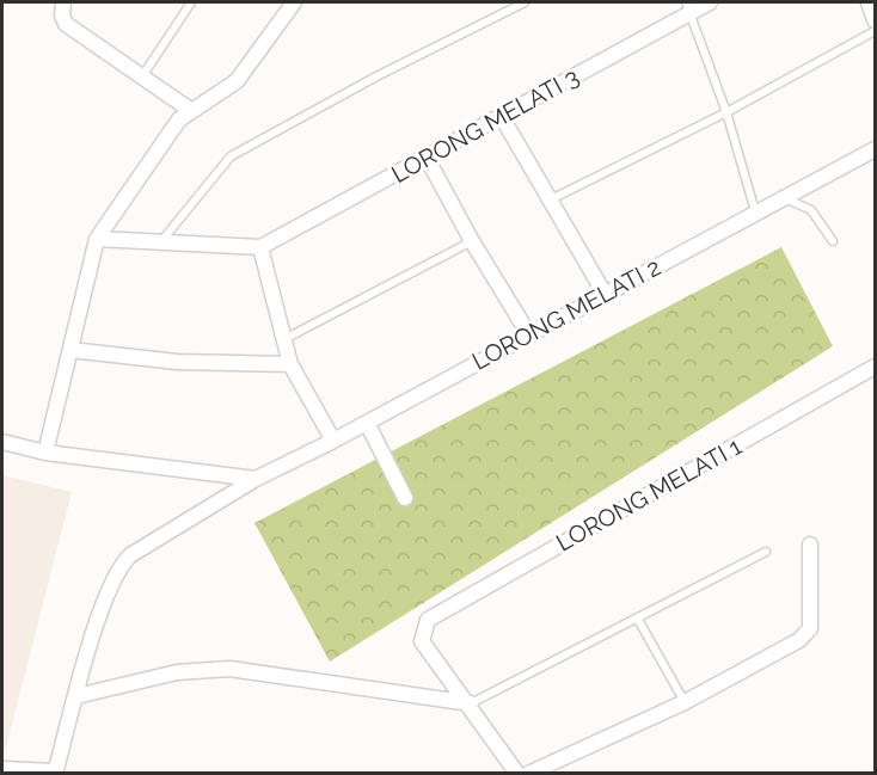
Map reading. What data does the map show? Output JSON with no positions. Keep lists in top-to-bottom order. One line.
{"streets":{"street":["LORONG MELATI 3","LORONG MELATI 2","LORONG MELATI 1"]}}
